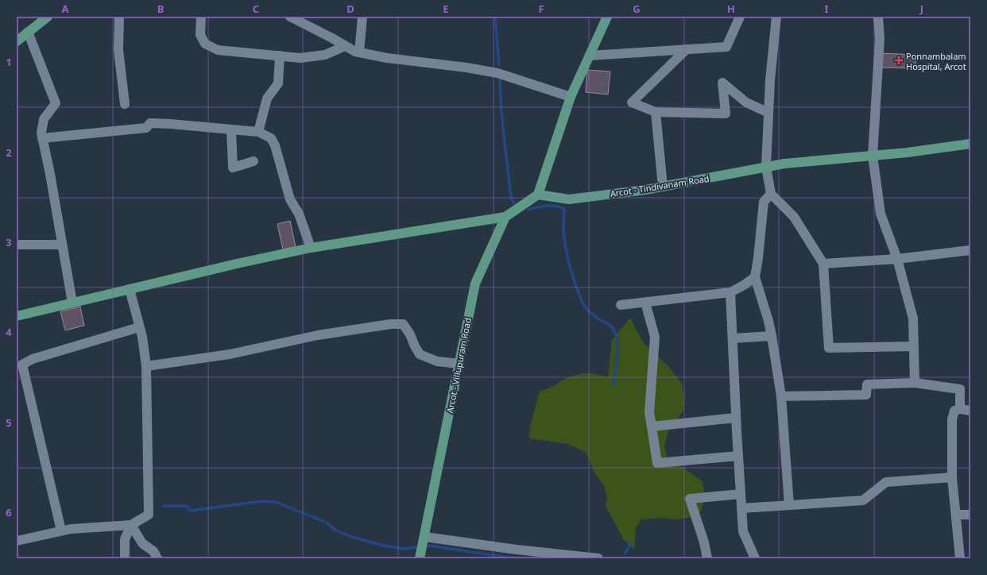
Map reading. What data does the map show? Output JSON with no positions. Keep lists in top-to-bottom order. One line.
{"streets":{"main road":["Arcot - Tindivanam Road","Arcot - Villupuram Road"]},"places":{"health":["Ponnambalam Hospital, Arcot"]},"grid":{"columns":["A","B","C","D","E","F","G","H","I","J"],"rows":["1","2","3","4","5","6"]}}
